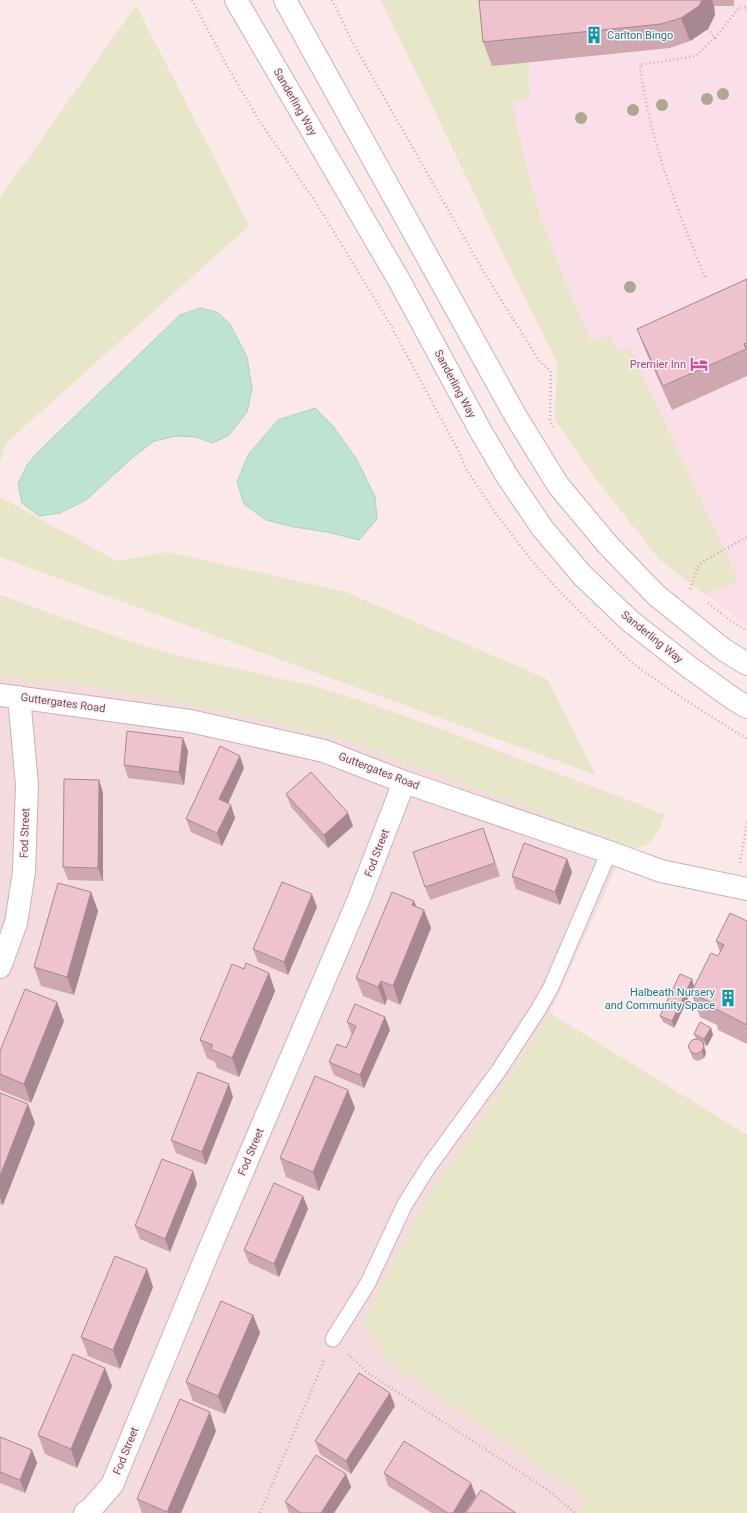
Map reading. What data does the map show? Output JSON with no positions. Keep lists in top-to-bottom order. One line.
{"streets":{"street":["Sanderling Way","Guttergates Road","Fod Street"]},"crossings":[["Guttergates Road","Fod Street"]],"places":{"building":["Carlton Bingo","Halbeath Nursery and Community Space"],"hotel":["Premier Inn"]}}
